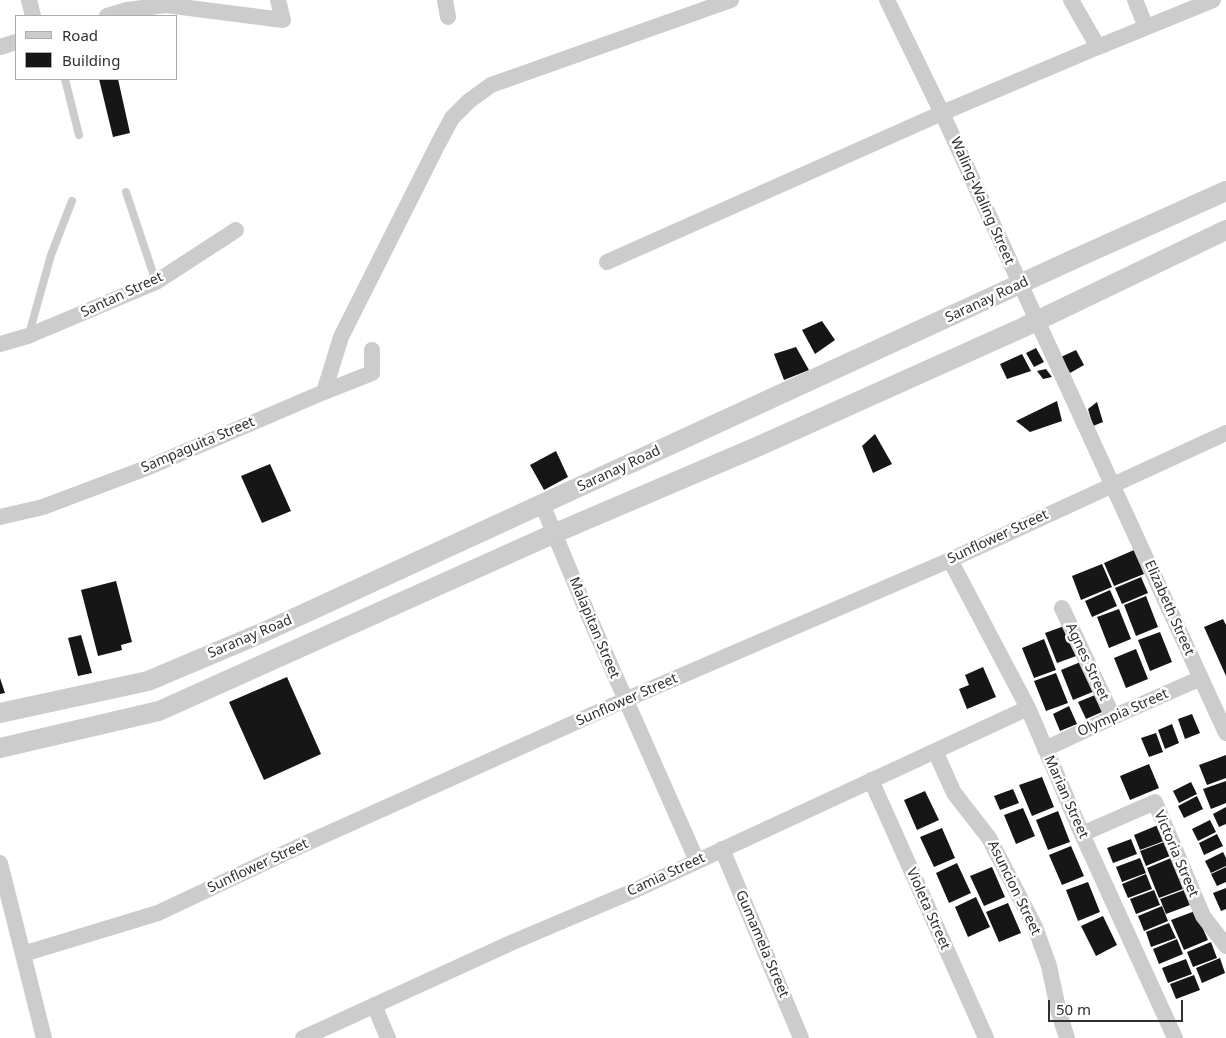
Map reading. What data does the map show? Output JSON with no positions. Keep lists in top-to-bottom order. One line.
{"streets":{"street":["Waling-Waling Street","Santan Street","Saranay Road","Sampaguita Street","Sunflower Street","Elizabeth Street","Malapitan Street","Agnes Street","Olympia Street","Marian Street","Victoria Street","Camia Street","Asuncion Street","Violeta Street","Gumamela Street"]},"crossings":[["Waling-Waling Street","Saranay Road"],["Waling-Waling Street","Sunflower Street"],["Waling-Waling Street","Elizabeth Street"],["Saranay Road","Malapitan Street"],["Sunflower Street","Elizabeth Street"],["Sunflower Street","Malapitan Street"],["Sunflower Street","Marian Street"],["Elizabeth Street","Olympia Street"],["Malapitan Street","Camia Street"],["Agnes Street","Olympia Street"],["Olympia Street","Marian Street"],["Marian Street","Victoria Street"],["Marian Street","Camia Street"],["Camia Street","Asuncion Street"],["Camia Street","Violeta Street"],["Camia Street","Gumamela Street"]],"legend":["Road","Building"],"scale_bar":"50 m"}
